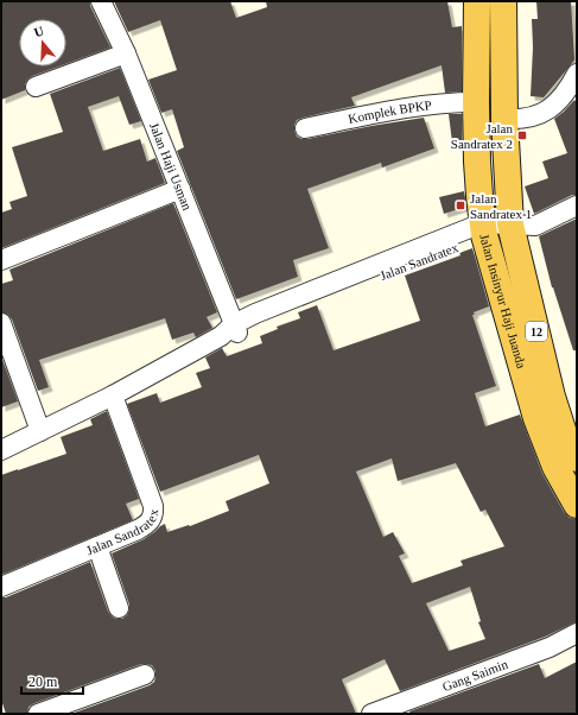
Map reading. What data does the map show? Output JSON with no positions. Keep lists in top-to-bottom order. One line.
{"streets":{"highway":["Jalan Insinyur Haji Juanda","12"],"street":["Komplek BPKP","Jalan Haji Usman","Jalan Sandratex","Gang Saimin"]},"crossings":[["Komplek BPKP","Jalan Insinyur Haji Juanda"],["Jalan Haji Usman","Jalan Sandratex"],["Jalan Sandratex","Jalan Insinyur Haji Juanda"]],"places":{"transit":["Jalan Sandratex 2","Jalan Sandratex 1"]},"scale_bar":"20 m","north":"top"}
